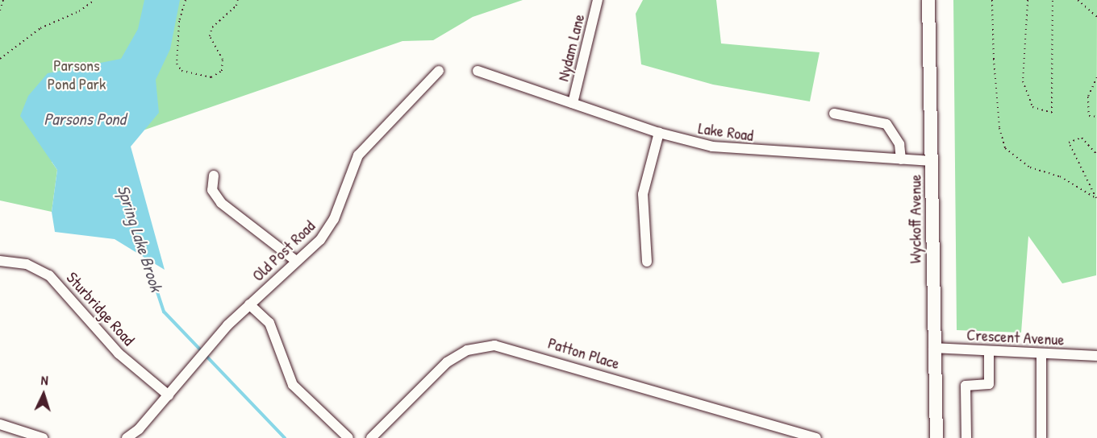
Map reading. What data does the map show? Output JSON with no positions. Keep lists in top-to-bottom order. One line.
{"streets":{"main road":["Wyckoff Avenue"],"street":["Nydam Lane","Lake Road","Old Post Road","Sturbridge Road","Crescent Avenue","Patton Place"]},"crossings":[["Nydam Lane","Lake Road"],["Lake Road","Wyckoff Avenue"],["Wyckoff Avenue","Crescent Avenue"],["Old Post Road","Sturbridge Road"]],"water":["Parsons Pond","Spring Lake Brook"],"parks":["Parsons Pond Park"],"north":"top"}
